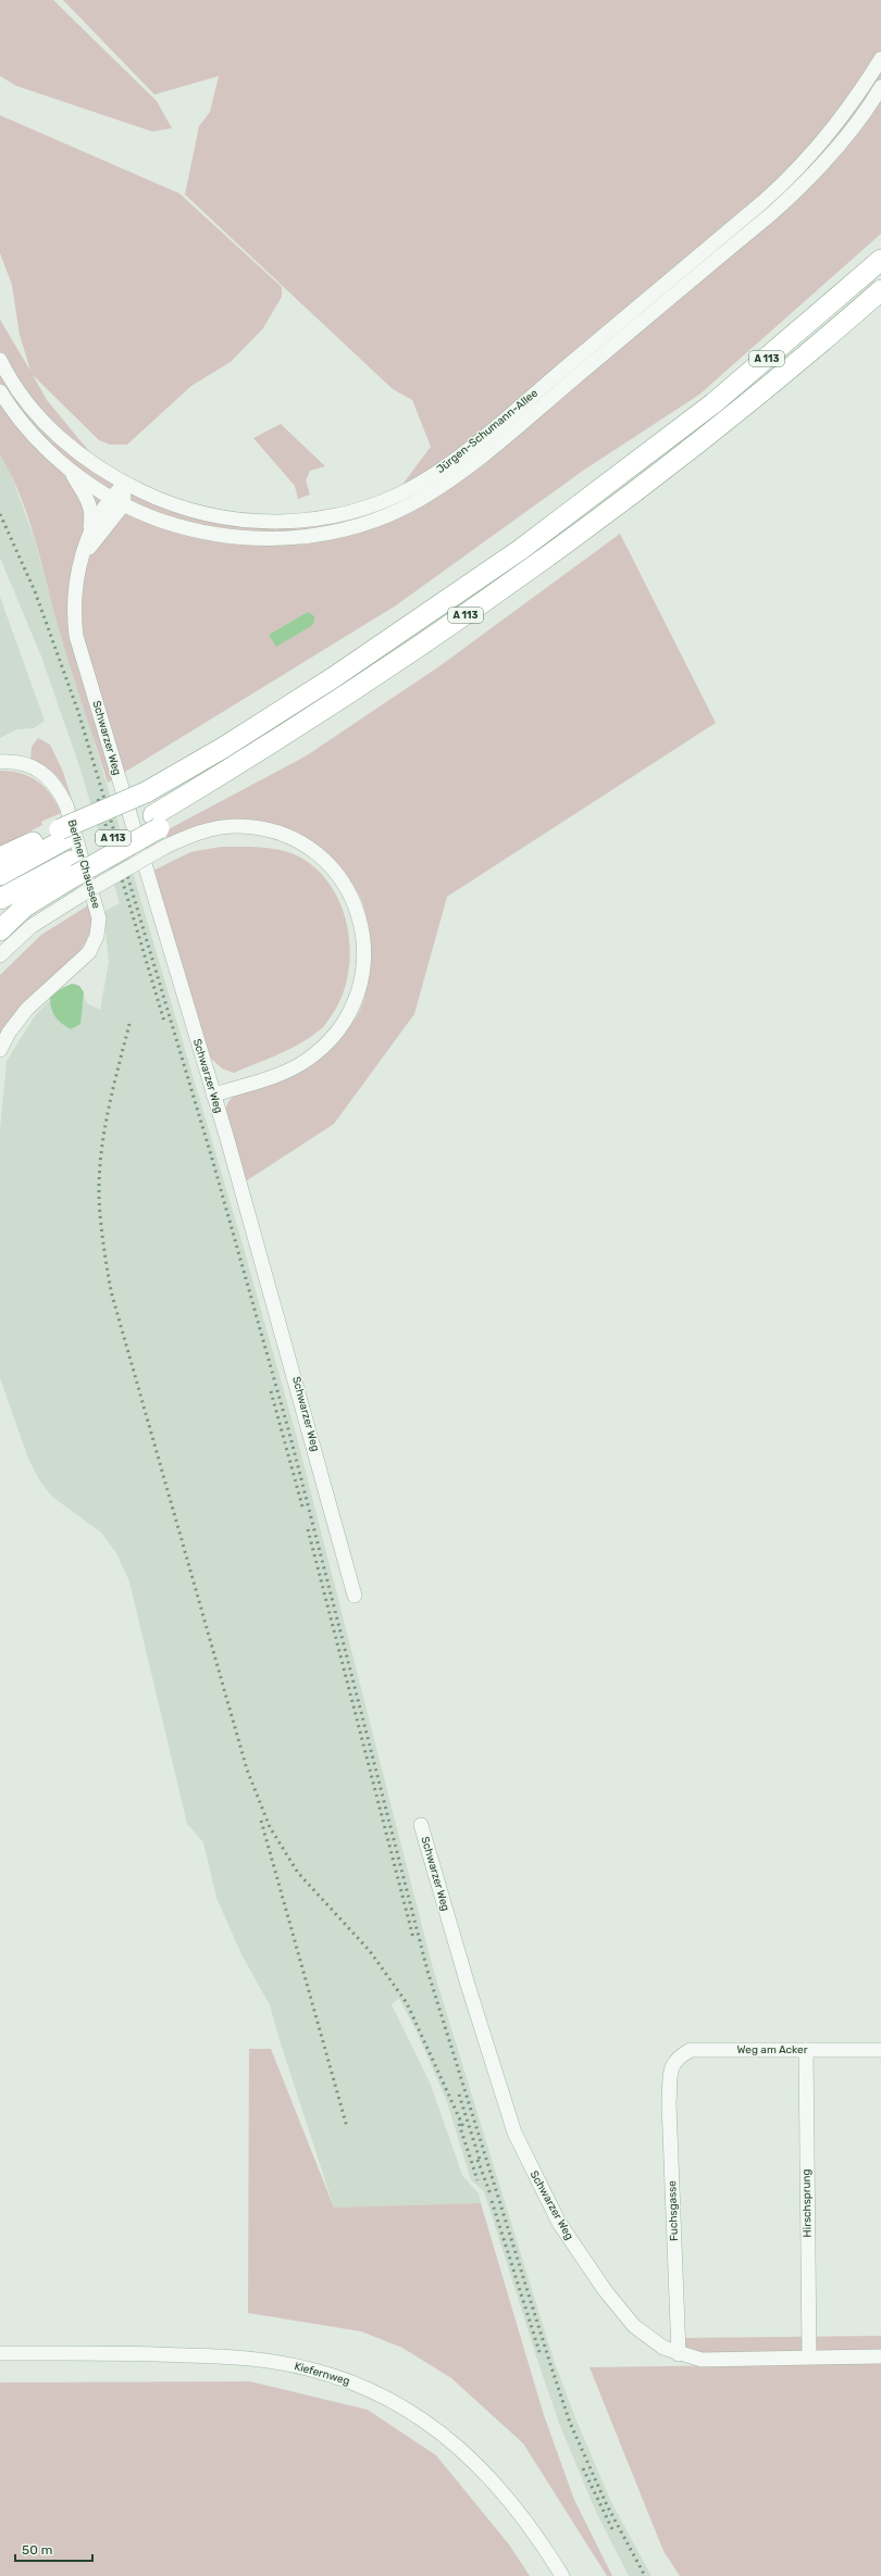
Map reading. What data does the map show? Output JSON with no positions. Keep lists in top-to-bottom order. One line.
{"streets":{"highway":["A 113"],"street":["Jürgen-Schumann-Allee","Schwarzer Weg","Berliner Chaussee","Weg am Acker","Hirschsprung","Fuchsgasse","Kiefernweg"]},"crossings":[["Jürgen-Schumann-Allee","Schwarzer Weg"],["Schwarzer Weg","Hirschsprung"],["Schwarzer Weg","Fuchsgasse"],["Weg am Acker","Hirschsprung"],["Weg am Acker","Fuchsgasse"]],"scale_bar":"50 m"}
